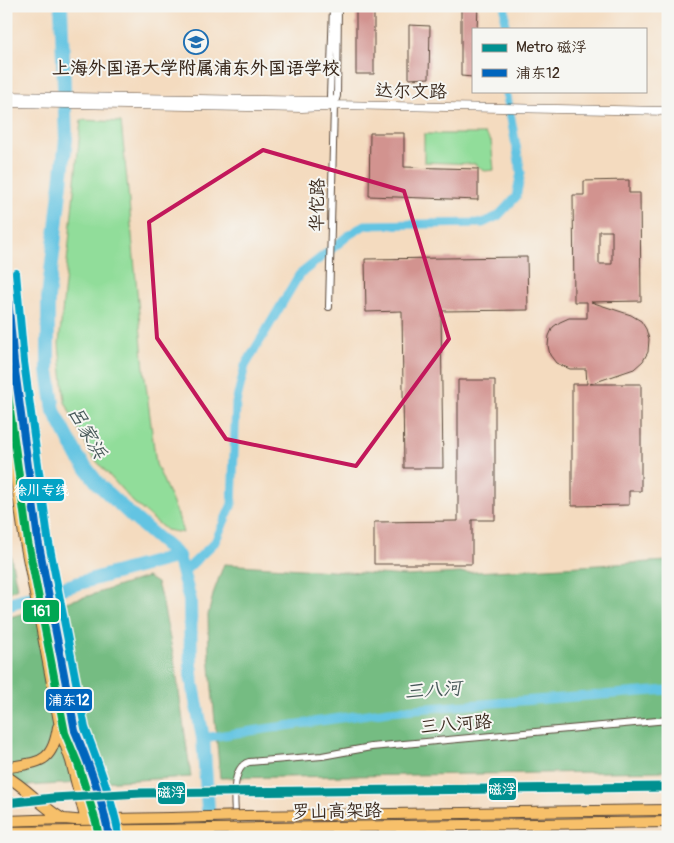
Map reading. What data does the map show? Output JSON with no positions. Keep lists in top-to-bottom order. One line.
{"streets":{"main road":["罗山高架路"],"street":["达尔文路","华佗路","三八河路"]},"crossings":[["达尔文路","华佗路"]],"water":["吕家浜","三八河"],"places":{"school or university":["上海外国语大学附属浦东外国语学校"]},"lines":["transit line 徐川专线","transit line 浦东12","transit line 161","metro line 磁浮"],"legend":["Metro 磁浮","浦东12"]}
